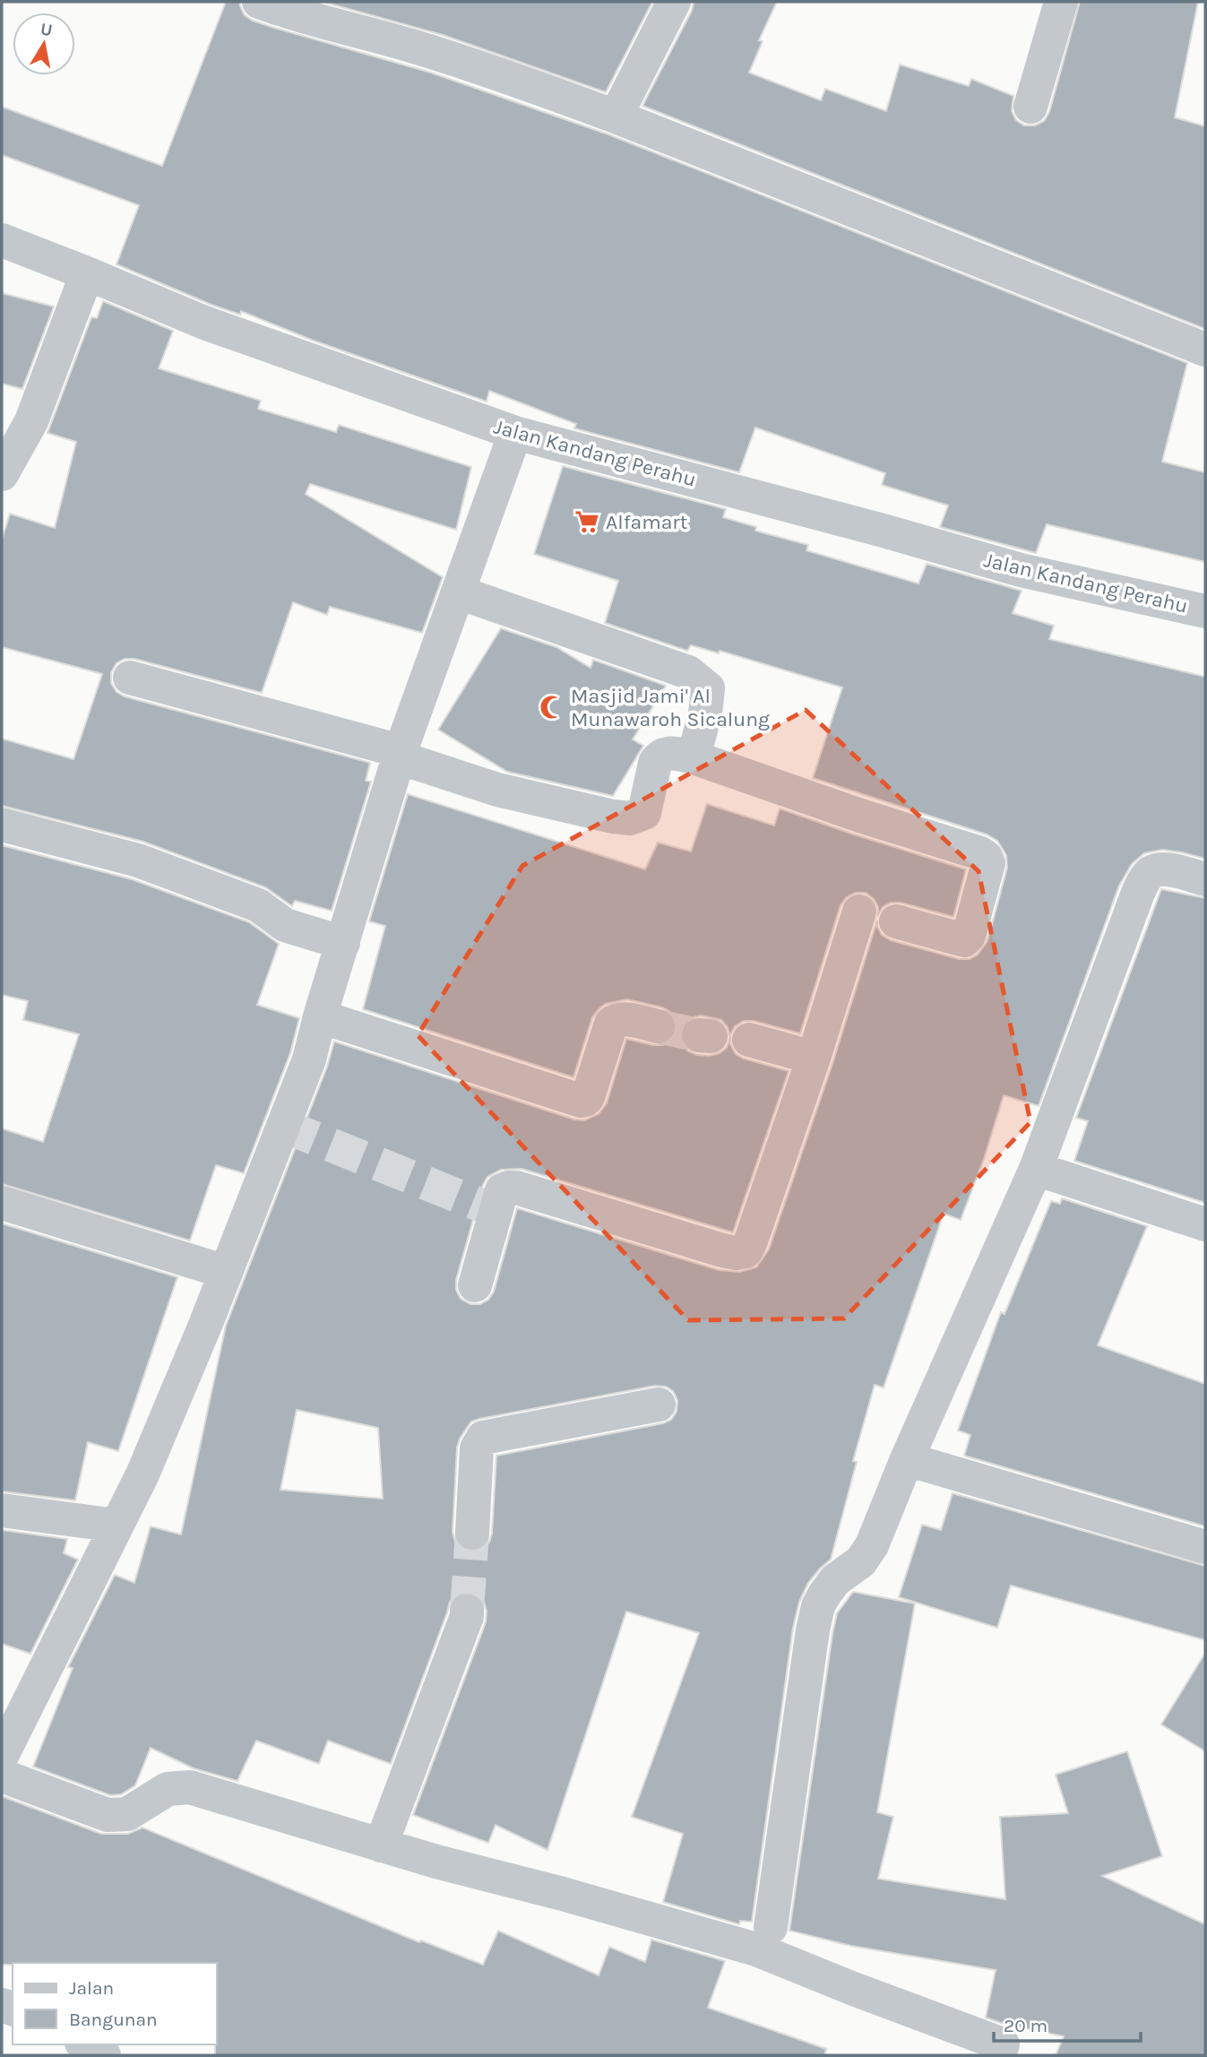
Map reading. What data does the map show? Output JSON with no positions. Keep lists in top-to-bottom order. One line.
{"streets":{"street":["Jalan Kandang Perahu"]},"places":{"supermarket":["Alfamart"],"mosque":["Masjid Jami' Al Munawaroh Sicalung"]},"legend":["Jalan","Bangunan"],"scale_bar":"20 m","north":"top"}
